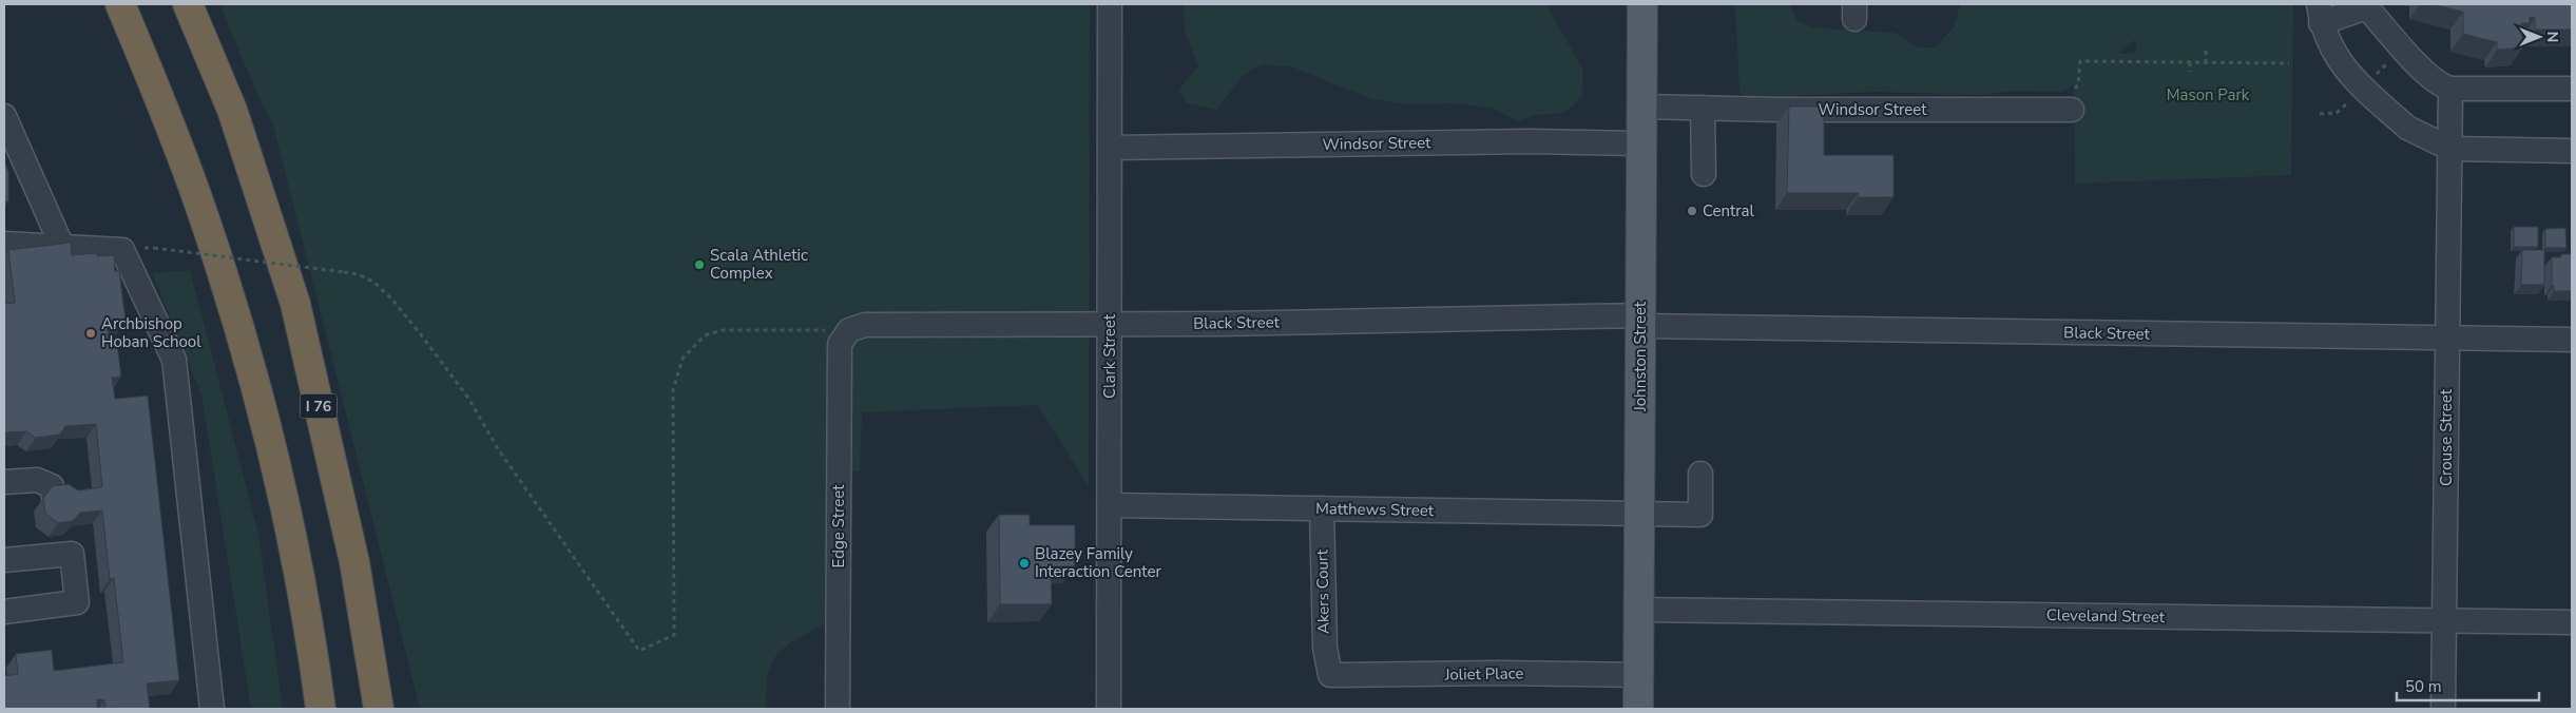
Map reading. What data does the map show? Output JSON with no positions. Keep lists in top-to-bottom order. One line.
{"streets":{"highway":["I 76"],"main road":["Johnston Street"],"street":["Windsor Street","Black Street","Clark Street","Crouse Street","Matthews Street","Edge Street","Akers Court","Cleveland Street","Joliet Place"]},"crossings":[["Windsor Street","Clark Street"],["Windsor Street","Johnston Street"],["Black Street","Clark Street"],["Black Street","Johnston Street"],["Black Street","Crouse Street"],["Black Street","Edge Street"],["Clark Street","Matthews Street"],["Johnston Street","Matthews Street"],["Johnston Street","Cleveland Street"],["Johnston Street","Joliet Place"],["Crouse Street","Cleveland Street"],["Matthews Street","Akers Court"],["Akers Court","Joliet Place"]],"parks":["Mason Park"],"places":["Central","Scala Athletic Complex","Archbishop Hoban School","Blazey Family Interaction Center"],"scale_bar":"50 m","north":"right"}
